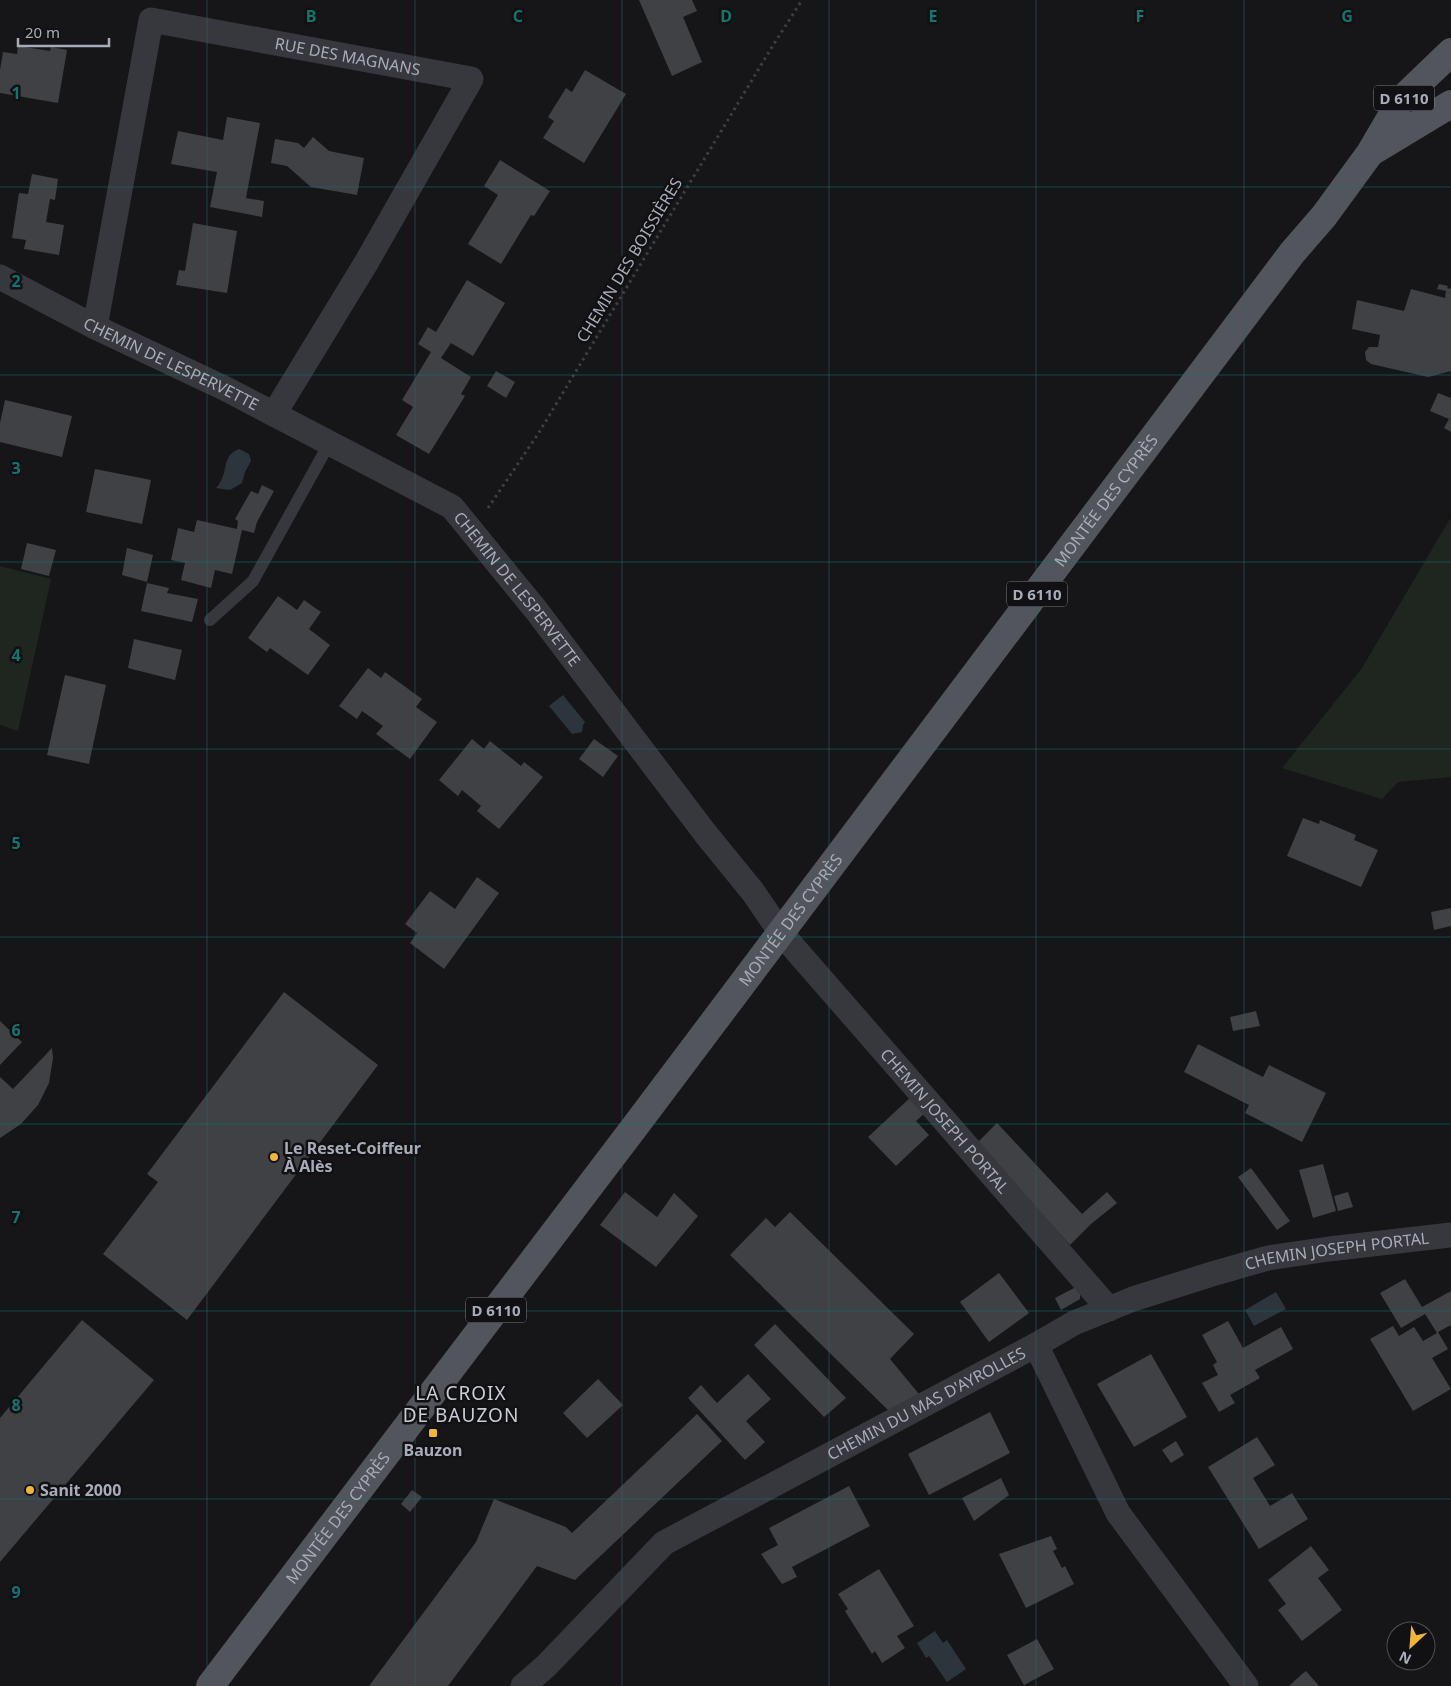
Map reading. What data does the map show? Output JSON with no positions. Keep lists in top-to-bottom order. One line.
{"streets":{"main road":["D 6110","MONTÉE DES CYPRÈS"],"street":["RUE DES MAGNANS","CHEMIN DE LESPERVETTE","CHEMIN JOSEPH PORTAL","CHEMIN DU MAS D'AYROLLES"],"path":["CHEMIN DES BOISSIÈRES"]},"crossings":[["RUE DES MAGNANS","CHEMIN DE LESPERVETTE"],["CHEMIN DES BOISSIÈRES","CHEMIN DE LESPERVETTE"],["CHEMIN DE LESPERVETTE","MONTÉE DES CYPRÈS"],["CHEMIN DE LESPERVETTE","CHEMIN JOSEPH PORTAL"],["MONTÉE DES CYPRÈS","CHEMIN JOSEPH PORTAL"],["CHEMIN JOSEPH PORTAL","CHEMIN DU MAS D'AYROLLES"]],"districts":["LA CROIX DE BAUZON"],"places":{"other":["Le Reset-Coiffeur À Alès","Sanit 2000"],"transit":["Bauzon"]},"scale_bar":"20 m","north":"bottom left","grid":{"columns":["B","C","D","E","F","G"],"rows":["1","2","3","4","5","6","7","8","9"]}}
